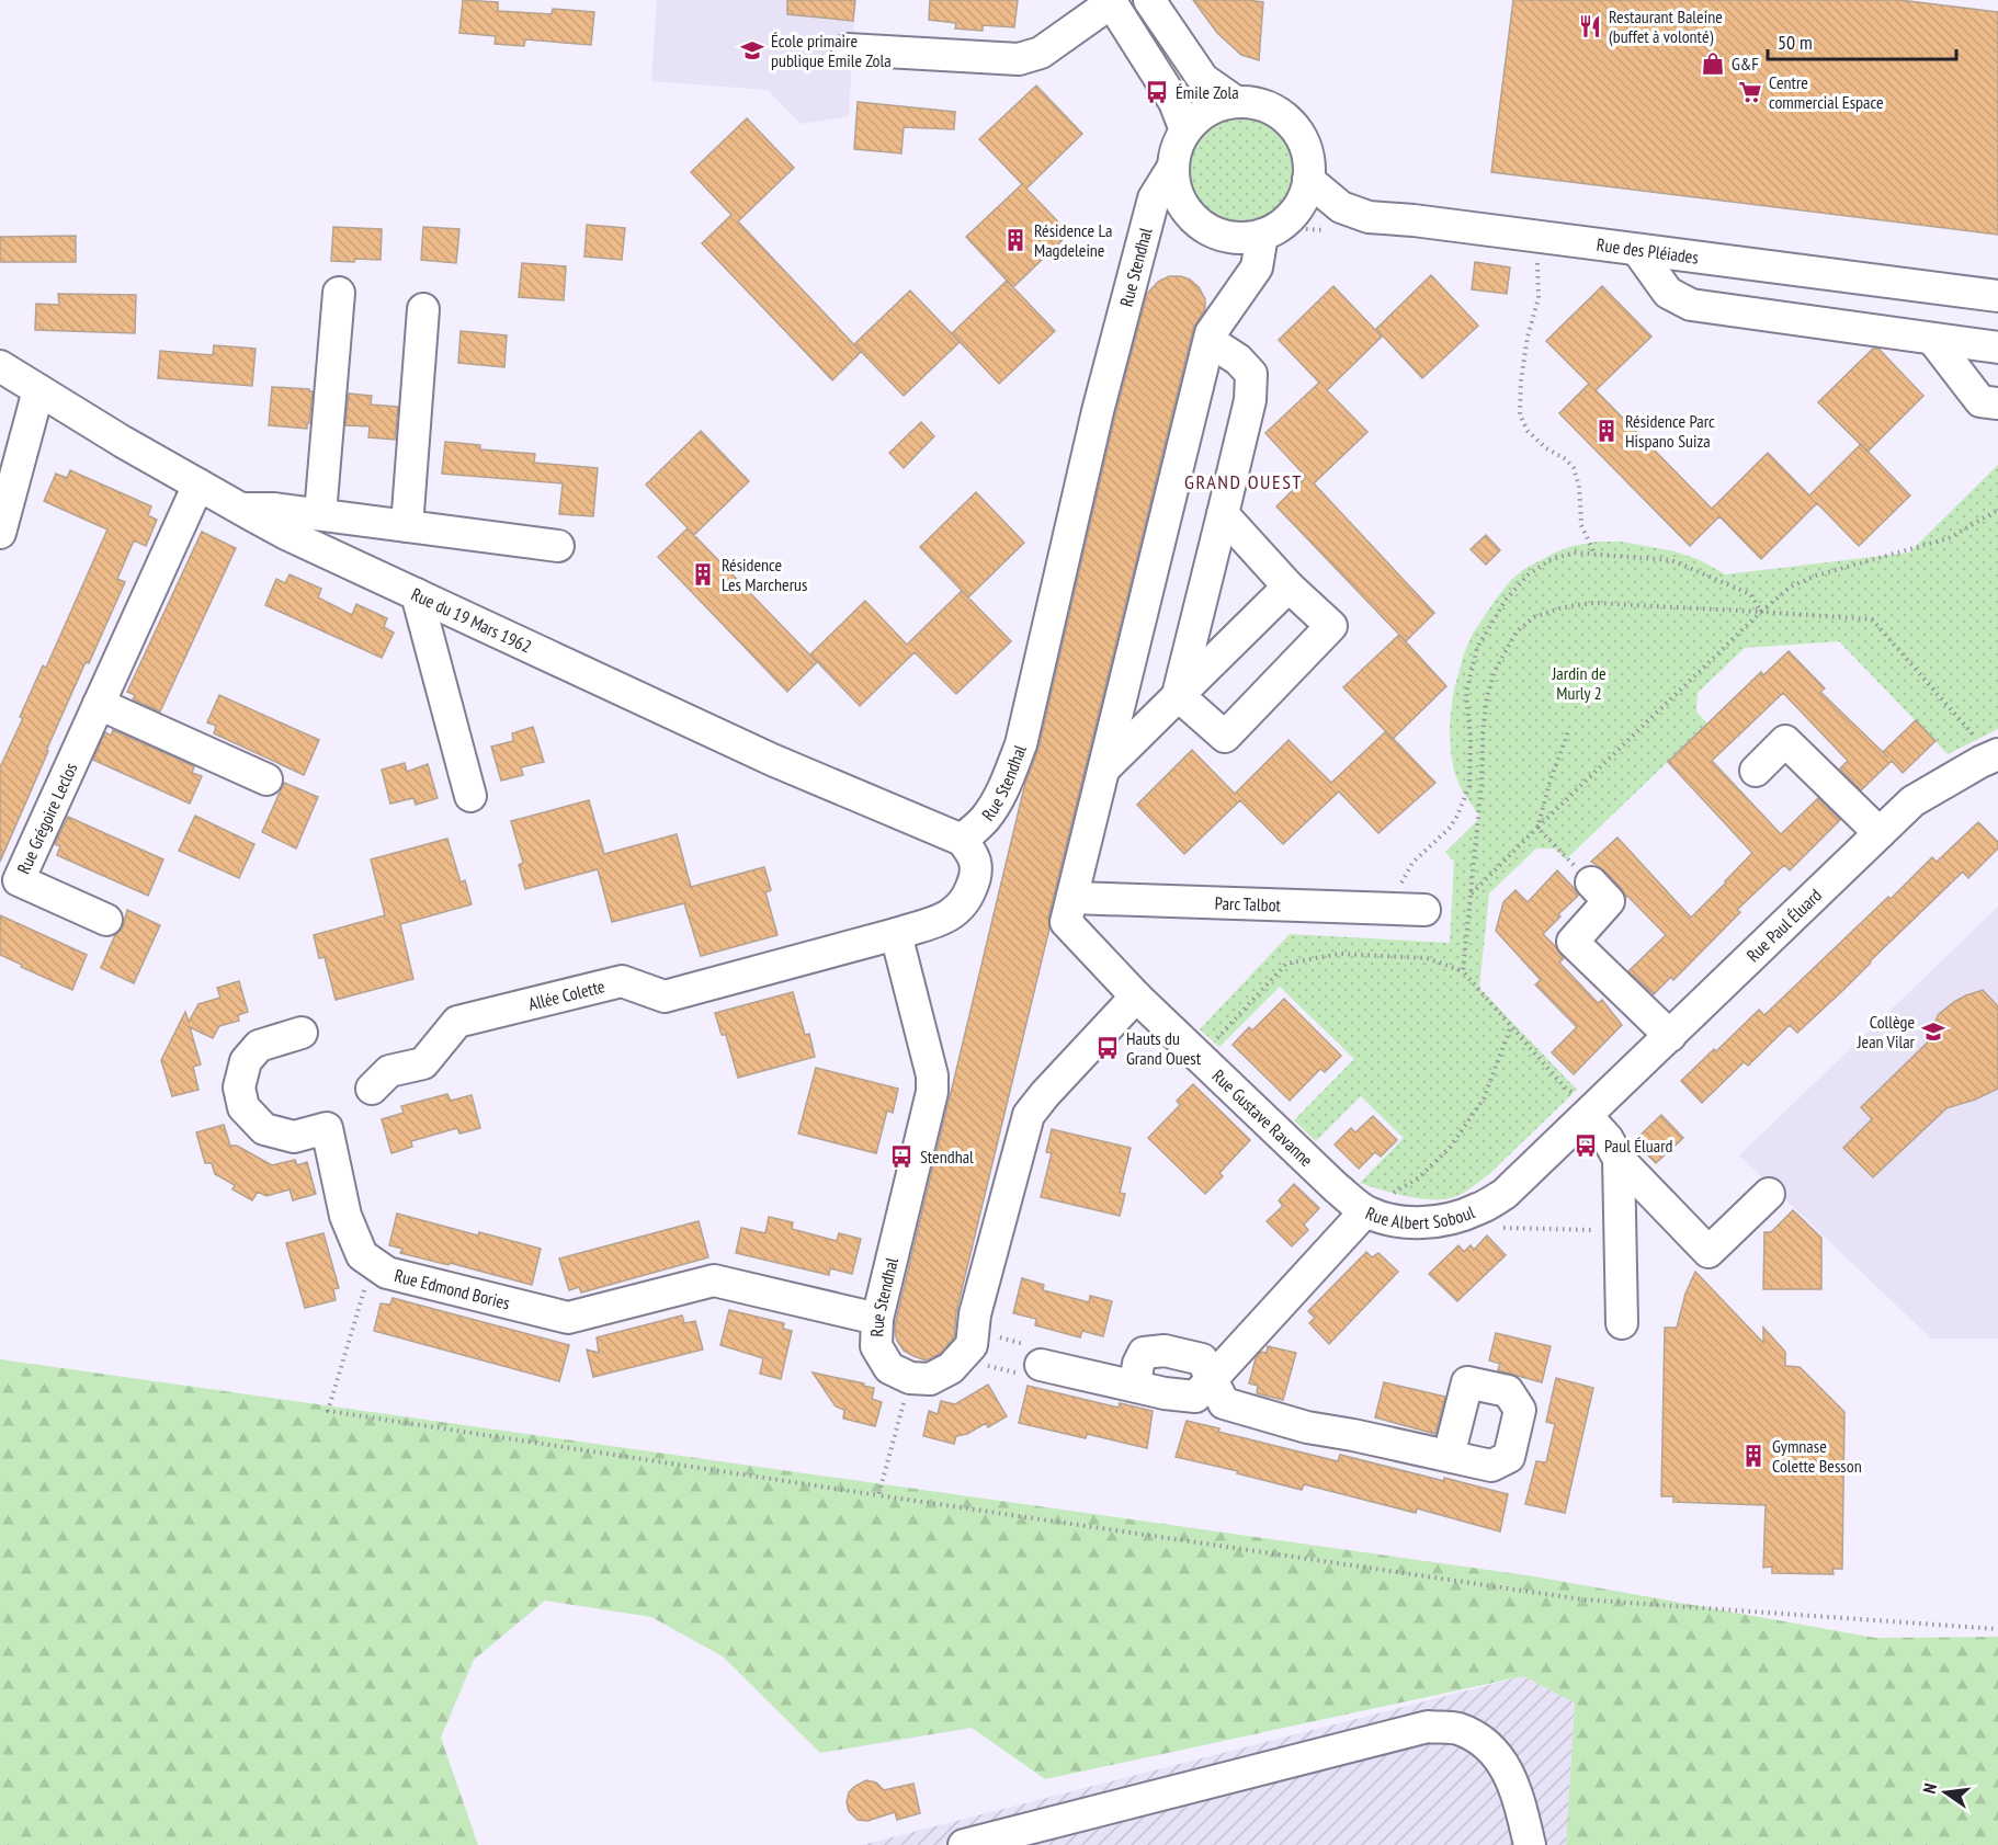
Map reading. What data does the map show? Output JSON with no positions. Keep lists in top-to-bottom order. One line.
{"streets":{"street":["Rue des Pléiades","Rue Stendhal","Rue du 19 Mars 1962","Rue Grégoire Leclos","Parc Talbot","Rue Paul Éluard","Allée Colette","Rue Gustave Ravanne","Rue Albert Soboul","Rue Edmond Bories"]},"crossings":[["Rue des Pléiades","Rue Stendhal"],["Rue Stendhal","Rue du 19 Mars 1962"],["Rue Stendhal","Allée Colette"],["Rue Stendhal","Rue Edmond Bories"],["Rue du 19 Mars 1962","Rue Grégoire Leclos"],["Rue Paul Éluard","Rue Albert Soboul"],["Rue Gustave Ravanne","Rue Albert Soboul"]],"districts":["GRAND OUEST"],"parks":["Jardin de Murly 2"],"places":{"restaurant":["Restaurant Baleine (buffet à volonté)"],"school or university":["École primaire publique Emile Zola","Collège Jean Vilar"],"shop":["G&F"],"bus stop":["Émile Zola","Hauts du Grand Ouest","Paul Éluard","Stendhal"],"supermarket":["Centre commercial Espace"],"building":["Résidence La Magdeleine","Résidence Parc Hispano Suiza","Résidence Les Marcherus","Gymnase Colette Besson"]},"scale_bar":"50 m","north":"left"}
